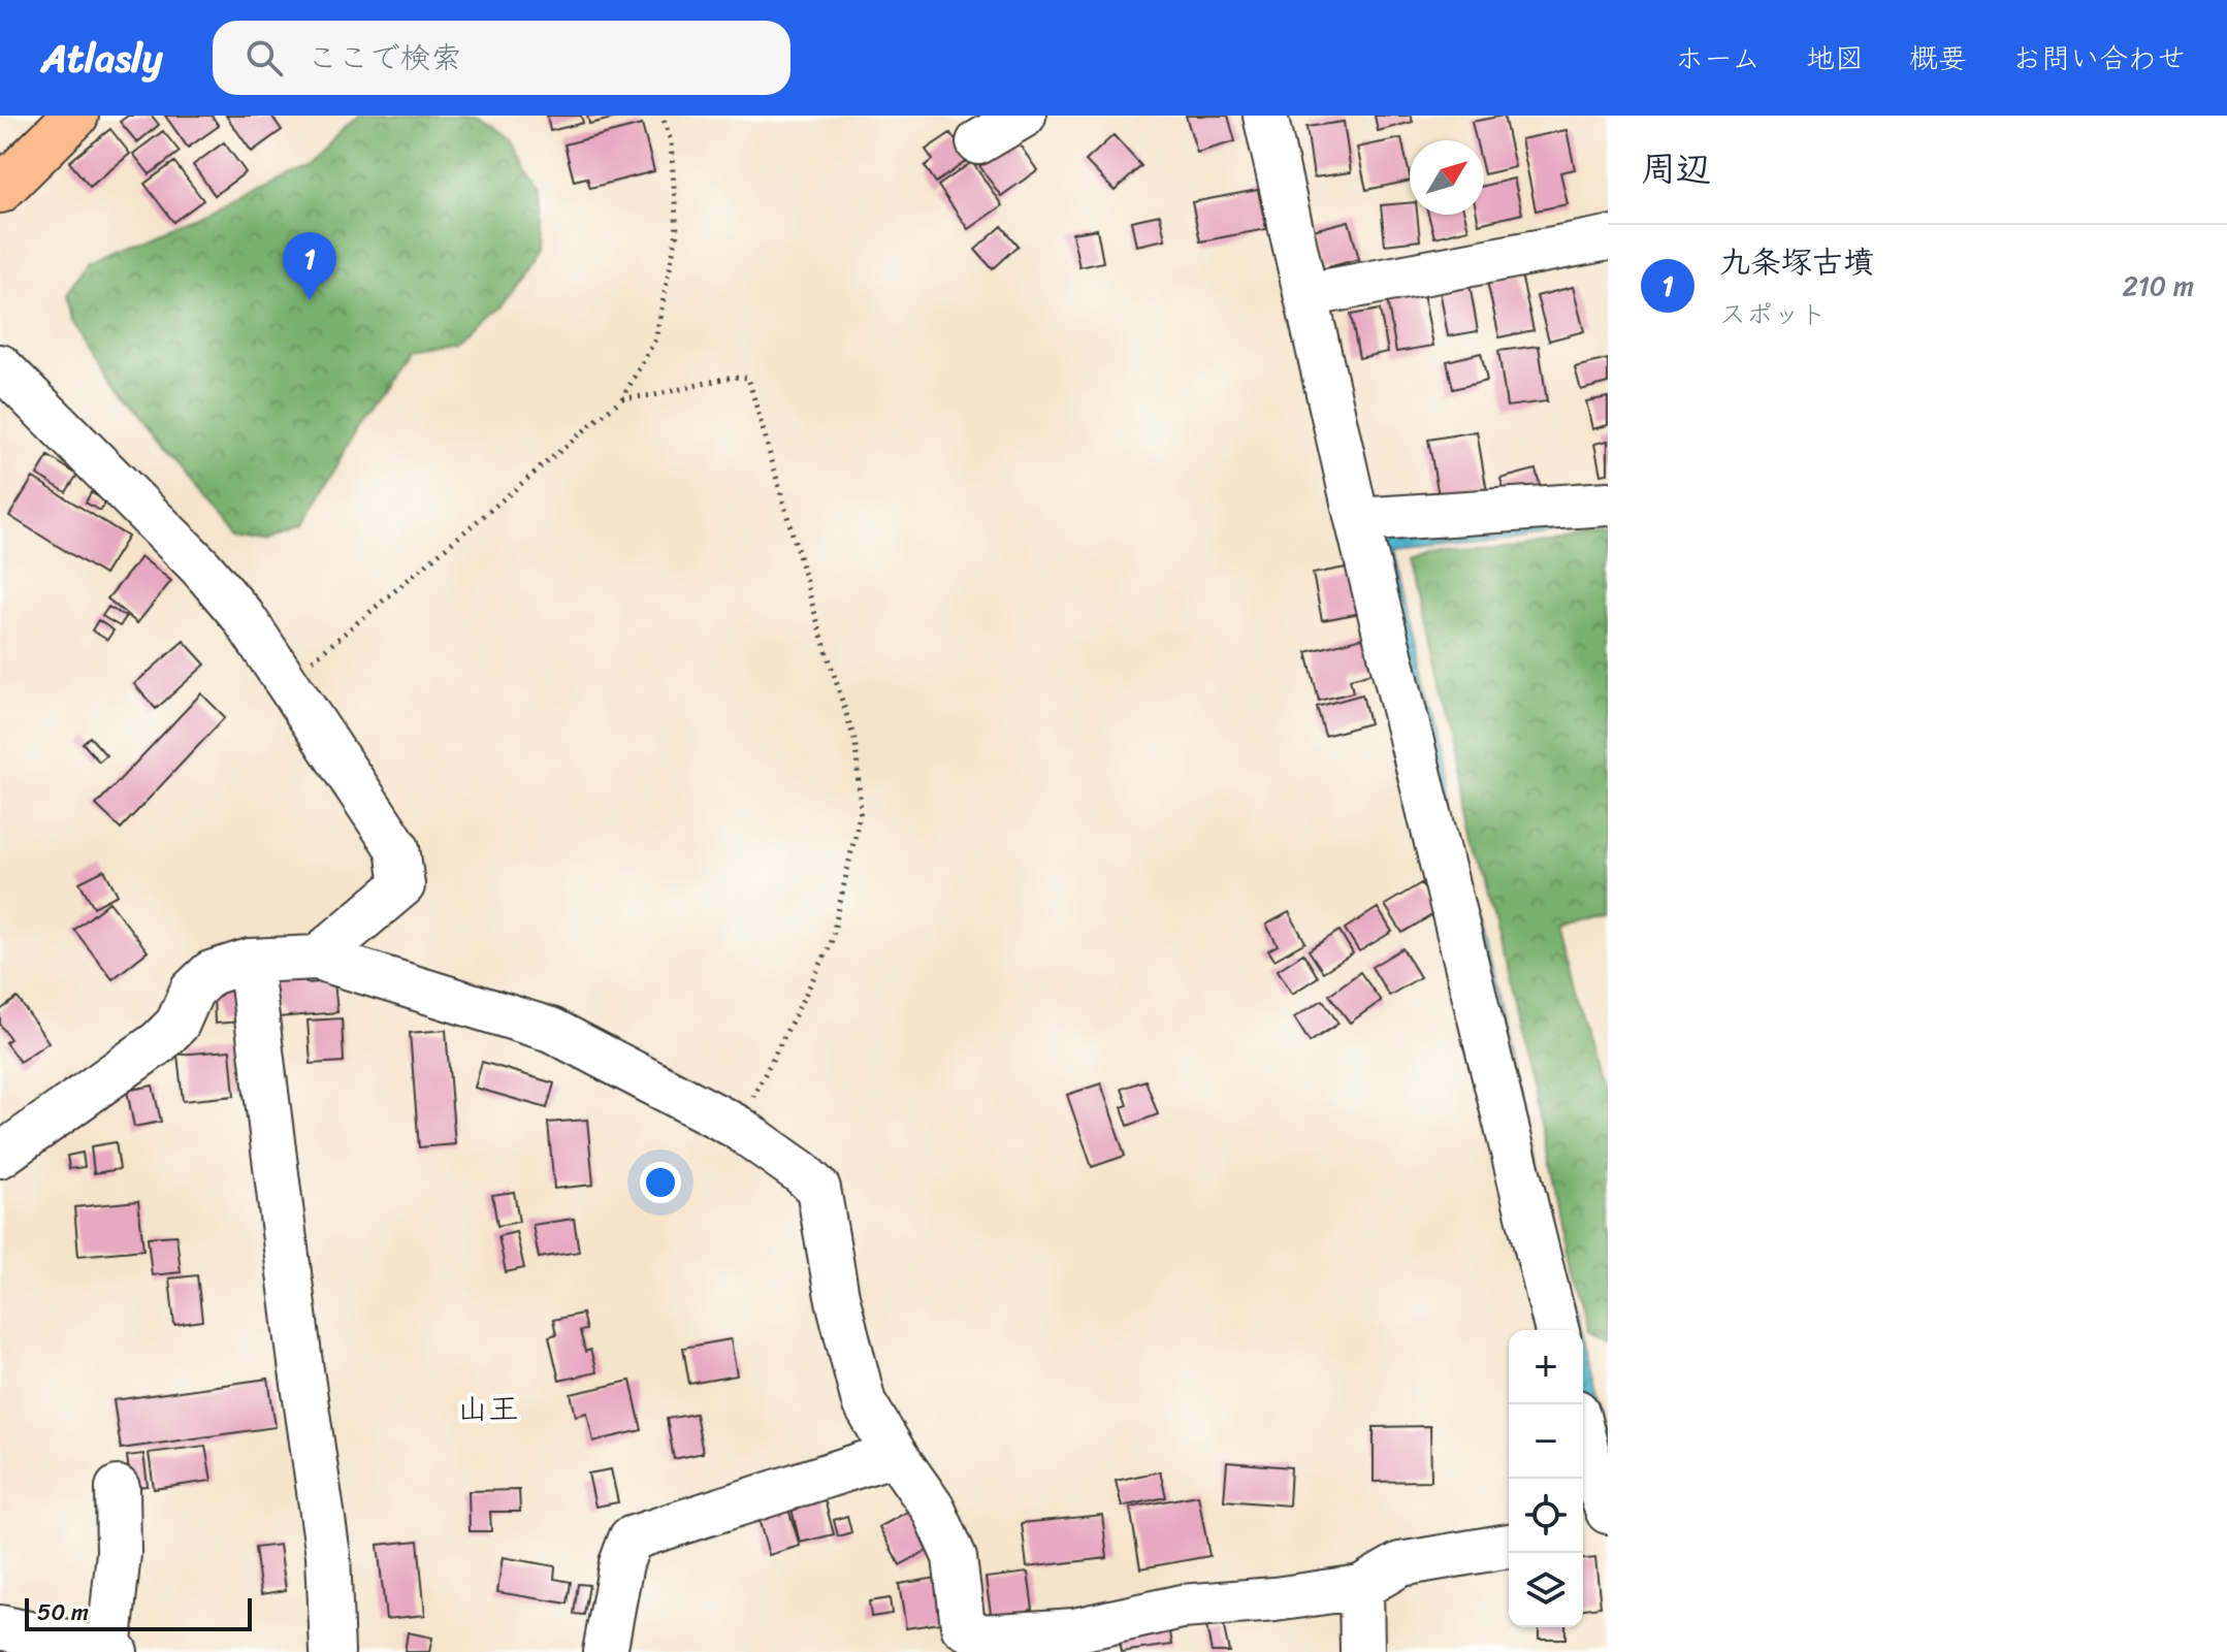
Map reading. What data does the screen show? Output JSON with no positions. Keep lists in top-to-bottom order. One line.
{"districts":["山王"],"scale_bar":"50 m","north":"top right","page":{"header":"Atlasly","search":"ここで検索","nav":["ホーム","地図","概要","お問い合わせ"],"heading":"周辺","list":[{"mark":"1","name":"九条塚古墳","note":"スポット","value":"210 m"}],"pins":"1","map_buttons":["+","−"],"scale":"50 m"}}
